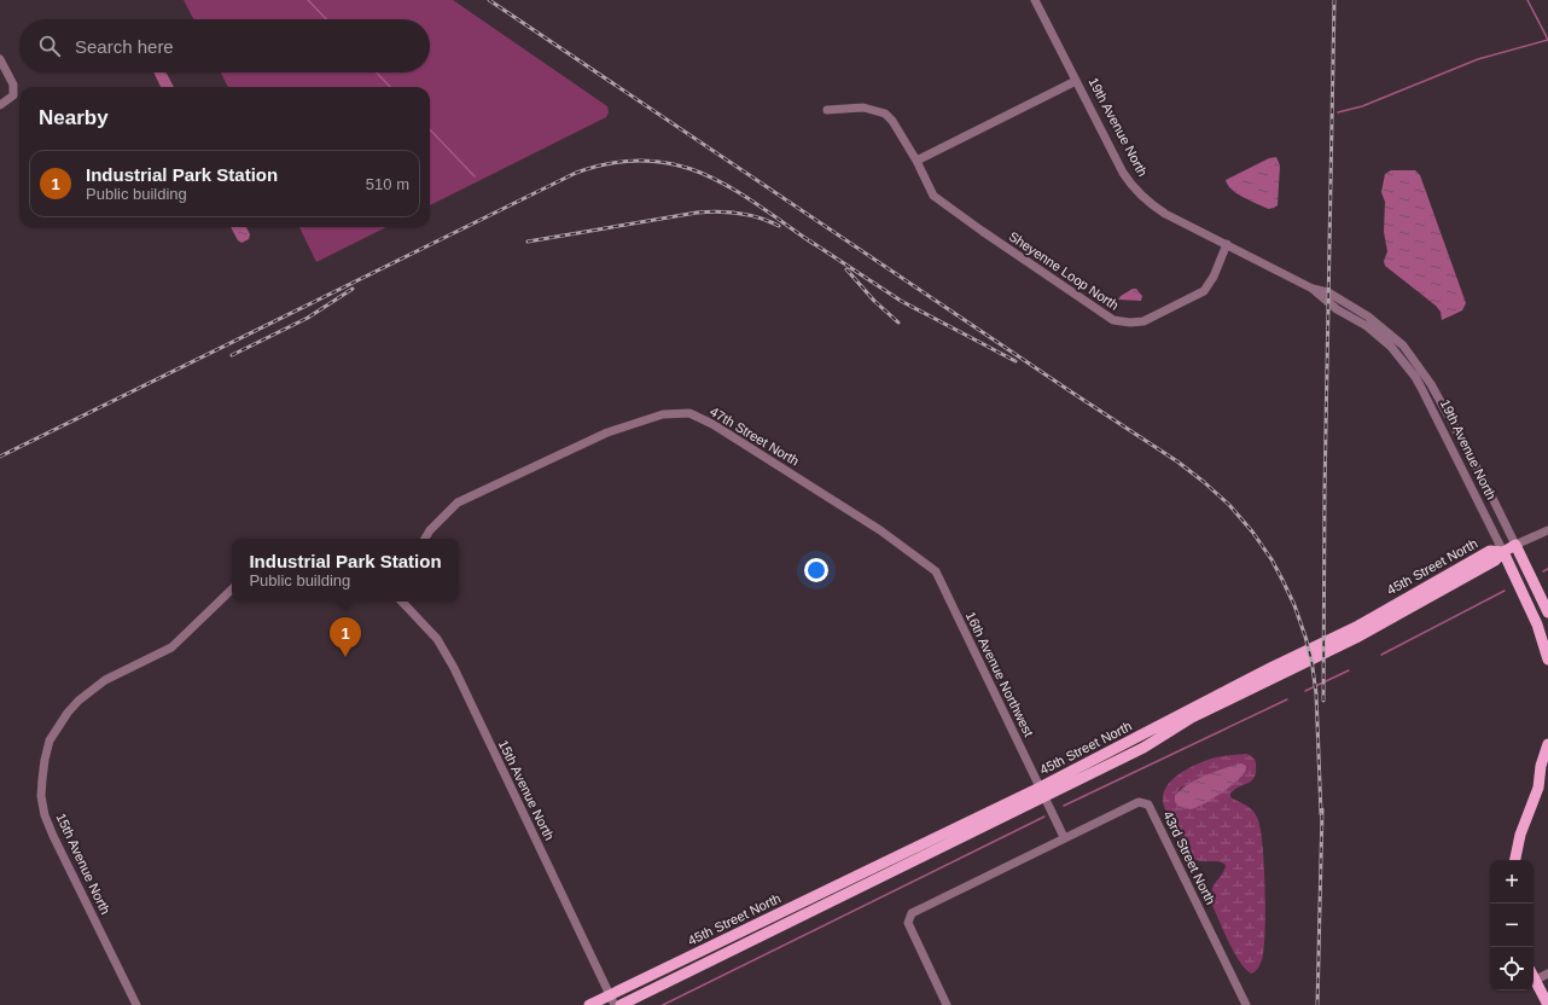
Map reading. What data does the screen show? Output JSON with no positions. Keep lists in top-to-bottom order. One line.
{"streets":{"main road":["19th Avenue North","45th Street North"],"street":["Sheyenne Loop North","47th Street North","16th Avenue Northwest","15th Avenue North","43rd Street North"]},"crossings":[["19th Avenue North","Sheyenne Loop North"],["19th Avenue North","45th Street North"],["47th Street North","16th Avenue Northwest"],["45th Street North","16th Avenue Northwest"],["45th Street North","15th Avenue North"],["16th Avenue Northwest","43rd Street North"]],"page":{"search":"Search here","heading":"Nearby","list":[{"mark":"1","name":"Industrial Park Station","note":"Public building","value":"510 m"}],"popup":["Industrial Park Station","Public building"],"pins":"1","map_buttons":["+","−"]}}
